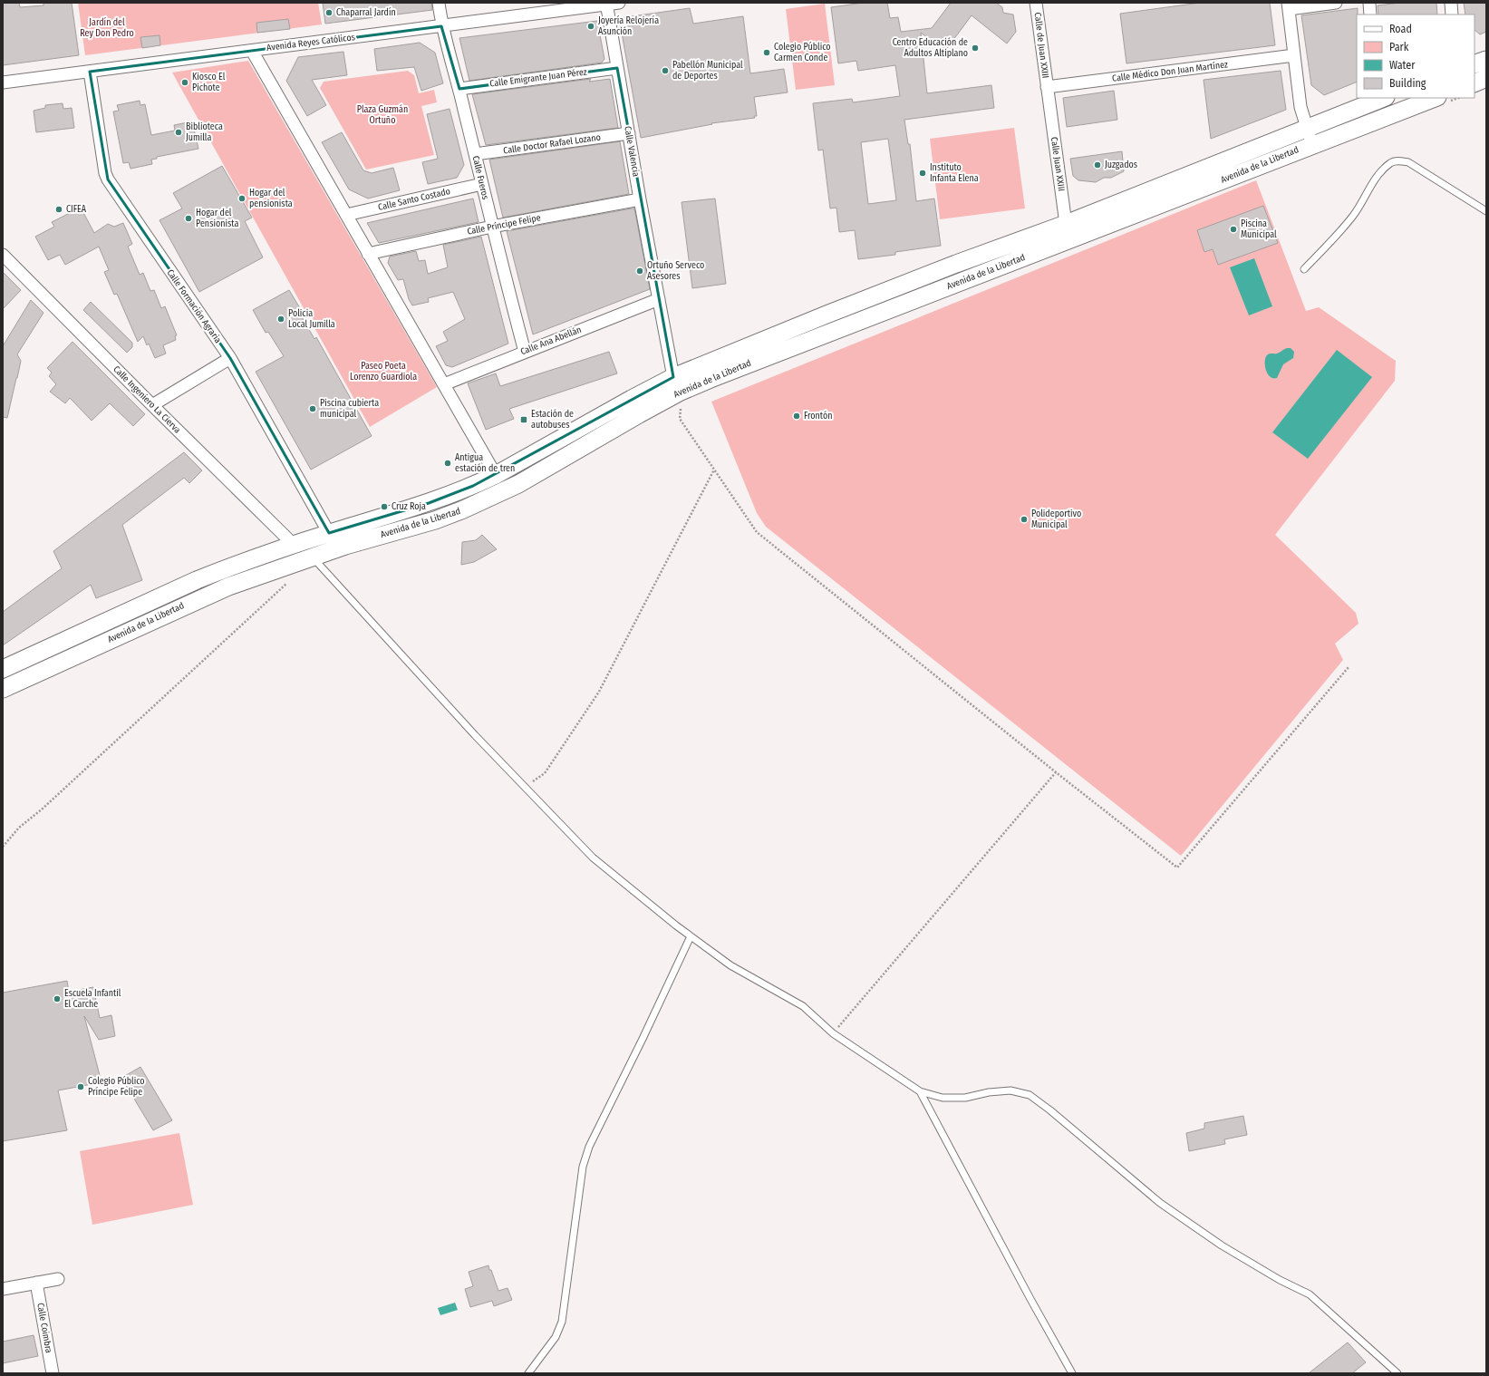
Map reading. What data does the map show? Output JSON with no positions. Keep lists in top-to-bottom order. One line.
{"streets":{"main road":["Avenida de la Libertad"],"street":["Avenida Reyes Católicos","Calle de Juan XXIII","Calle Médico Don Juan Martínez","Calle Emigrante Juan Pérez","Calle Doctor Rafael Lozano","Calle Valencia","Calle Juan XXIII","Calle Fueros","Calle Santo Costado","Calle Príncipe Felipe","Calle Formación Agraria","Calle Ana Abellán","Calle Ingeniero La Cierva","Calle Coimbra"]},"crossings":[["Avenida Reyes Católicos","Calle Valencia"],["Avenida Reyes Católicos","Calle Fueros"],["Avenida Reyes Católicos","Calle Formación Agraria"],["Calle de Juan XXIII","Calle Médico Don Juan Martínez"],["Calle de Juan XXIII","Calle Juan XXIII"],["Calle Médico Don Juan Martínez","Calle Juan XXIII"],["Calle Emigrante Juan Pérez","Calle Valencia"],["Calle Emigrante Juan Pérez","Calle Fueros"],["Calle Doctor Rafael Lozano","Calle Valencia"],["Calle Doctor Rafael Lozano","Calle Fueros"],["Calle Valencia","Avenida de la Libertad"],["Calle Valencia","Calle Príncipe Felipe"],["Calle Valencia","Calle Ana Abellán"],["Calle Juan XXIII","Avenida de la Libertad"],["Calle Fueros","Calle Santo Costado"],["Calle Fueros","Calle Príncipe Felipe"],["Calle Fueros","Calle Ana Abellán"]],"parks":["Jardín del Rey Don Pedro","Plaza Guzmán Ortuño","Paseo Poeta Lorenzo Guardiola"],"places":{"other":["Chaparral Jardín","Joyería Relojería Asunción","Centro Educación de Adultos Altiplano","Colegio Público Carmen Conde","Pabellón Municipal de Deportes","Kiosco El Pichote","Biblioteca Jumilla","Juzgados","Instituto Infanta Elena","Hogar del pensionista","CIFEA","Hogar del Pensionista","Piscina Municipal","Ortuño Serveco Asesores","Policia Local Jumilla","Piscina cubierta municipal","Frontón","Antigua estación de tren","Cruz Roja","Polideportivo Municipal","Escuela Infantil El Carche","Colegio Público Príncipe Felipe"],"transit":["Estación de autobuses"]},"legend":["Road","Park","Water","Building"]}
